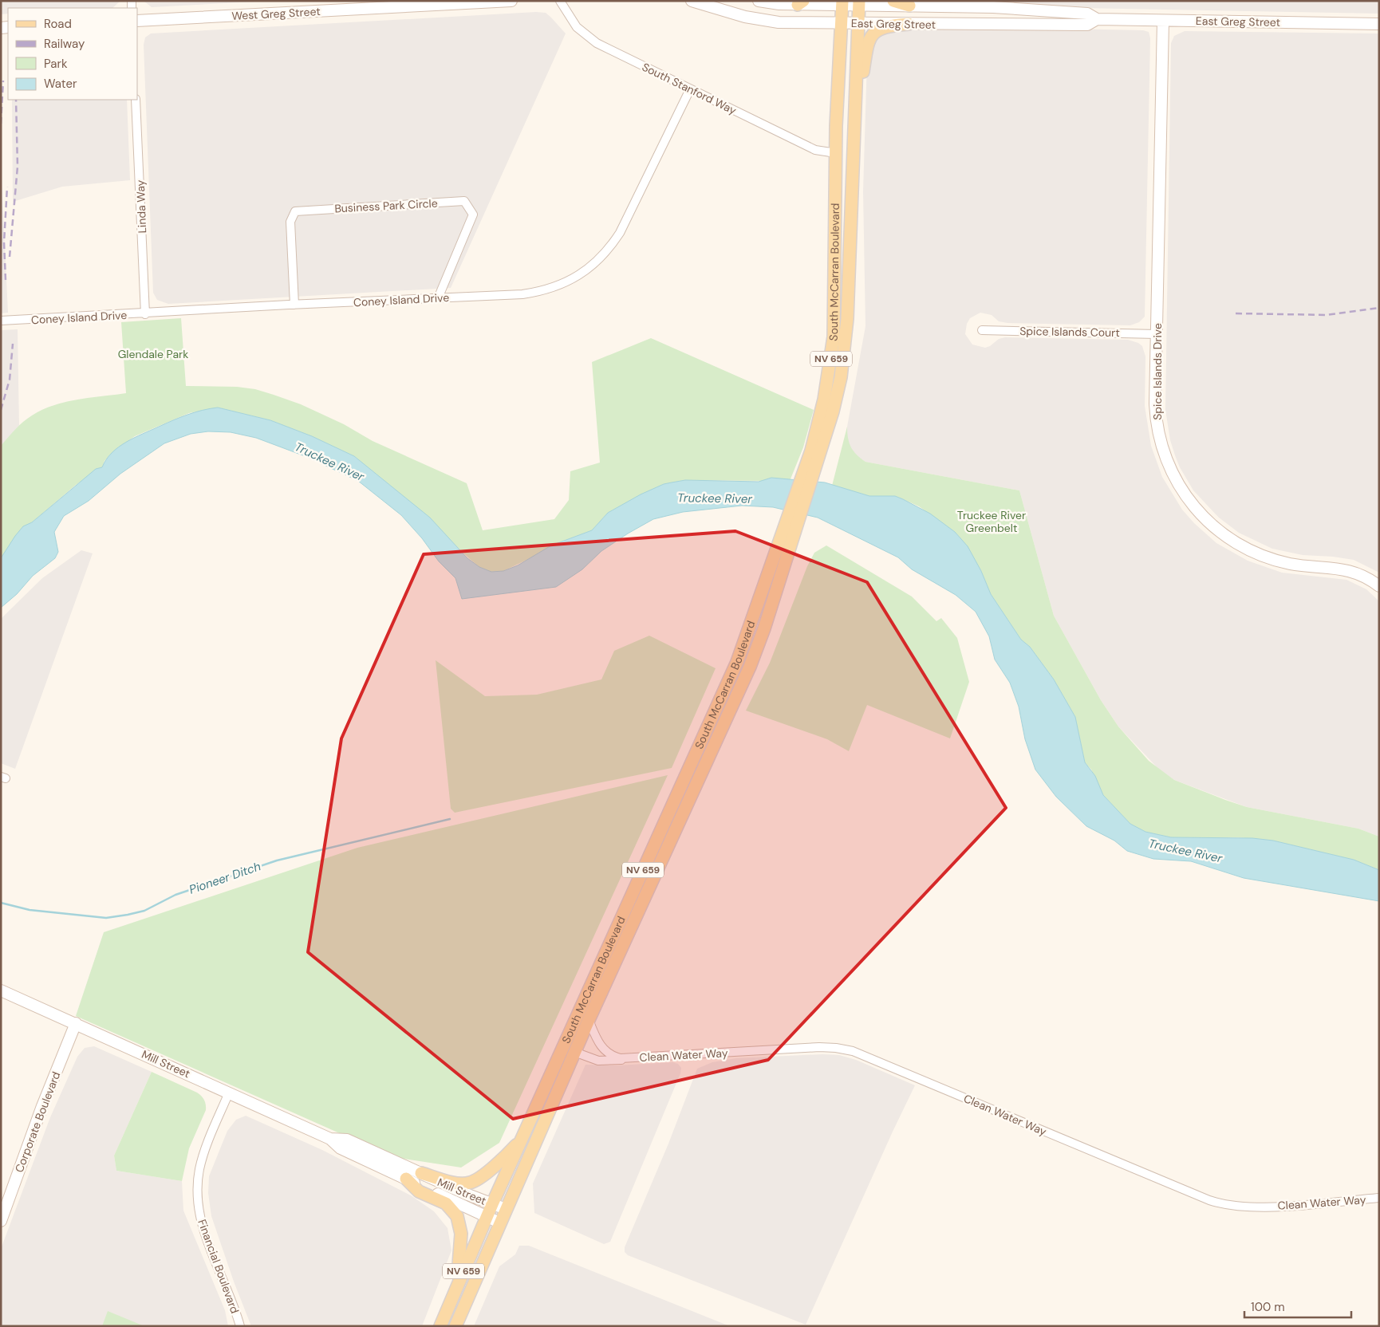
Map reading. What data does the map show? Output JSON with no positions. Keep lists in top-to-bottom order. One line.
{"streets":{"main road":["West Greg Street","East Greg Street","South McCarran Boulevard","NV 659","Spice Islands Drive","Mill Street","Corporate Boulevard"],"street":["South Stanford Way","Business Park Circle","Linda Way","Coney Island Drive","Spice Islands Court","Clean Water Way","Financial Boulevard"]},"crossings":[["East Greg Street","South McCarran Boulevard"],["East Greg Street","Spice Islands Drive"],["South Stanford Way","South McCarran Boulevard"],["South Stanford Way","Coney Island Drive"],["Business Park Circle","Coney Island Drive"],["Linda Way","Coney Island Drive"],["South McCarran Boulevard","Clean Water Way"],["South McCarran Boulevard","Mill Street"],["Spice Islands Court","Spice Islands Drive"],["Mill Street","Corporate Boulevard"],["Mill Street","Financial Boulevard"]],"water":["Truckee River","Pioneer Ditch"],"parks":["Glendale Park","Truckee River Greenbelt"],"legend":["Road","Railway","Park","Water"],"scale_bar":"100 m"}
